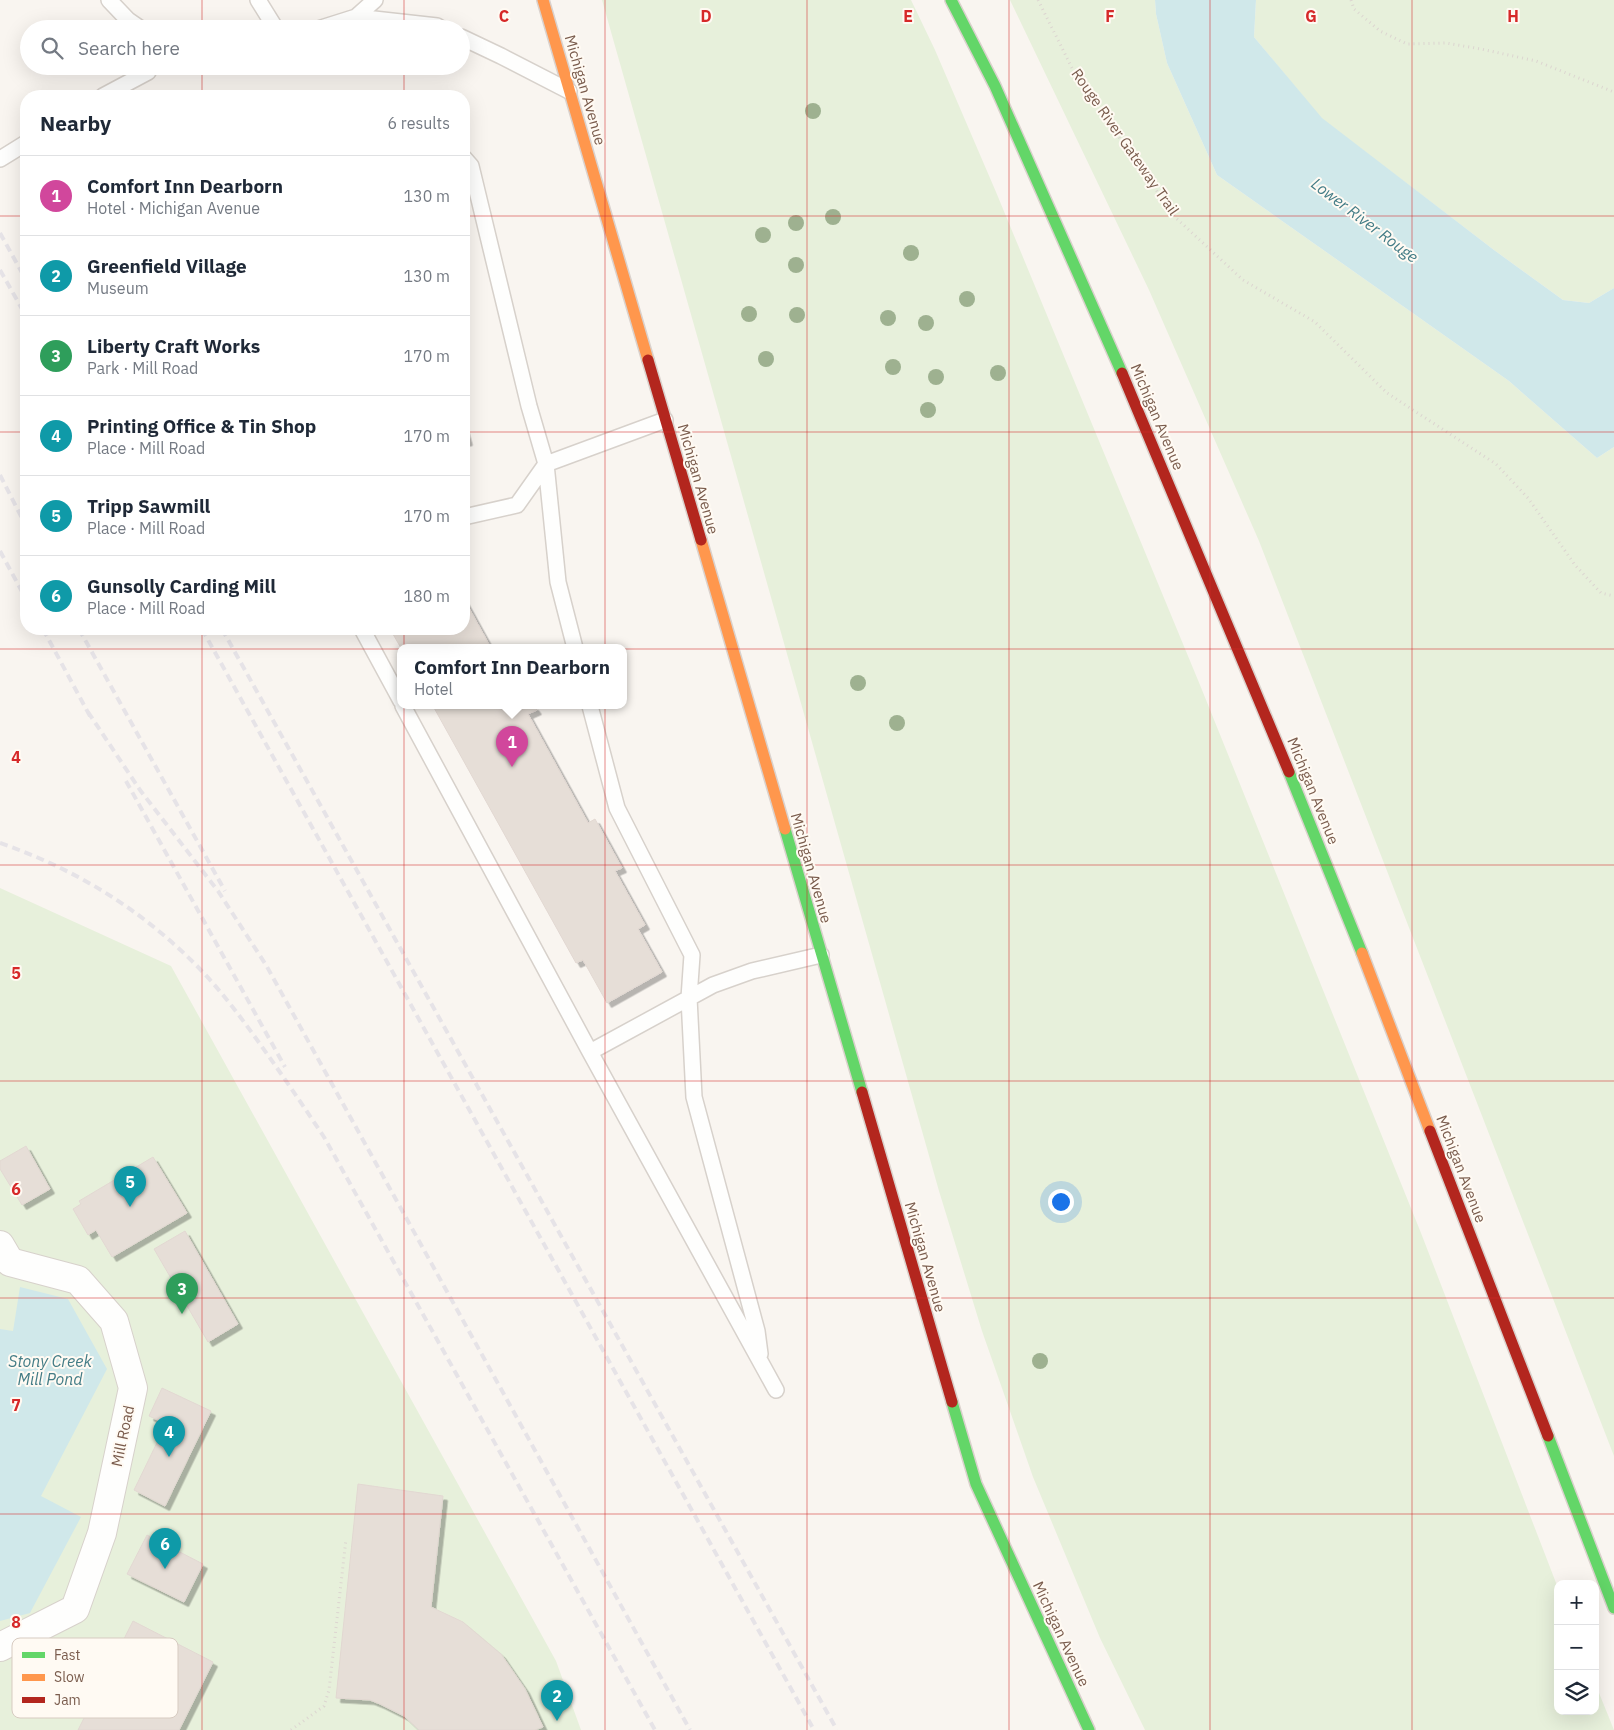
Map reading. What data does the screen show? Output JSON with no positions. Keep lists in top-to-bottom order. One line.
{"streets":{"main road":["Michigan Avenue"],"street":["Mill Road"],"path":["Rouge River Gateway Trail"]},"water":["Lower River Rouge","Stony Creek Mill Pond"],"legend":["Fast","Slow","Jam"],"page":{"search":"Search here","heading":["Nearby","6 results"],"list":[{"mark":"1","name":"Comfort Inn Dearborn","note":"Hotel · Michigan Avenue","value":"130 m"},{"mark":"2","name":"Greenfield Village","note":"Museum","value":"130 m"},{"mark":"3","name":"Liberty Craft Works","note":"Park · Mill Road","value":"170 m"},{"mark":"4","name":"Printing Office & Tin Shop","note":"Place · Mill Road","value":"170 m"},{"mark":"5","name":"Tripp Sawmill","note":"Place · Mill Road","value":"170 m"},{"mark":"6","name":"Gunsolly Carding Mill","note":"Place · Mill Road","value":"180 m"}],"popup":["Comfort Inn Dearborn","Hotel"],"pins":["1","5","3","4","6","2"],"map_buttons":["+","−"]},"grid":{"columns":["C","D","E","F","G","H"],"rows":["4","5","6","7","8"]}}
